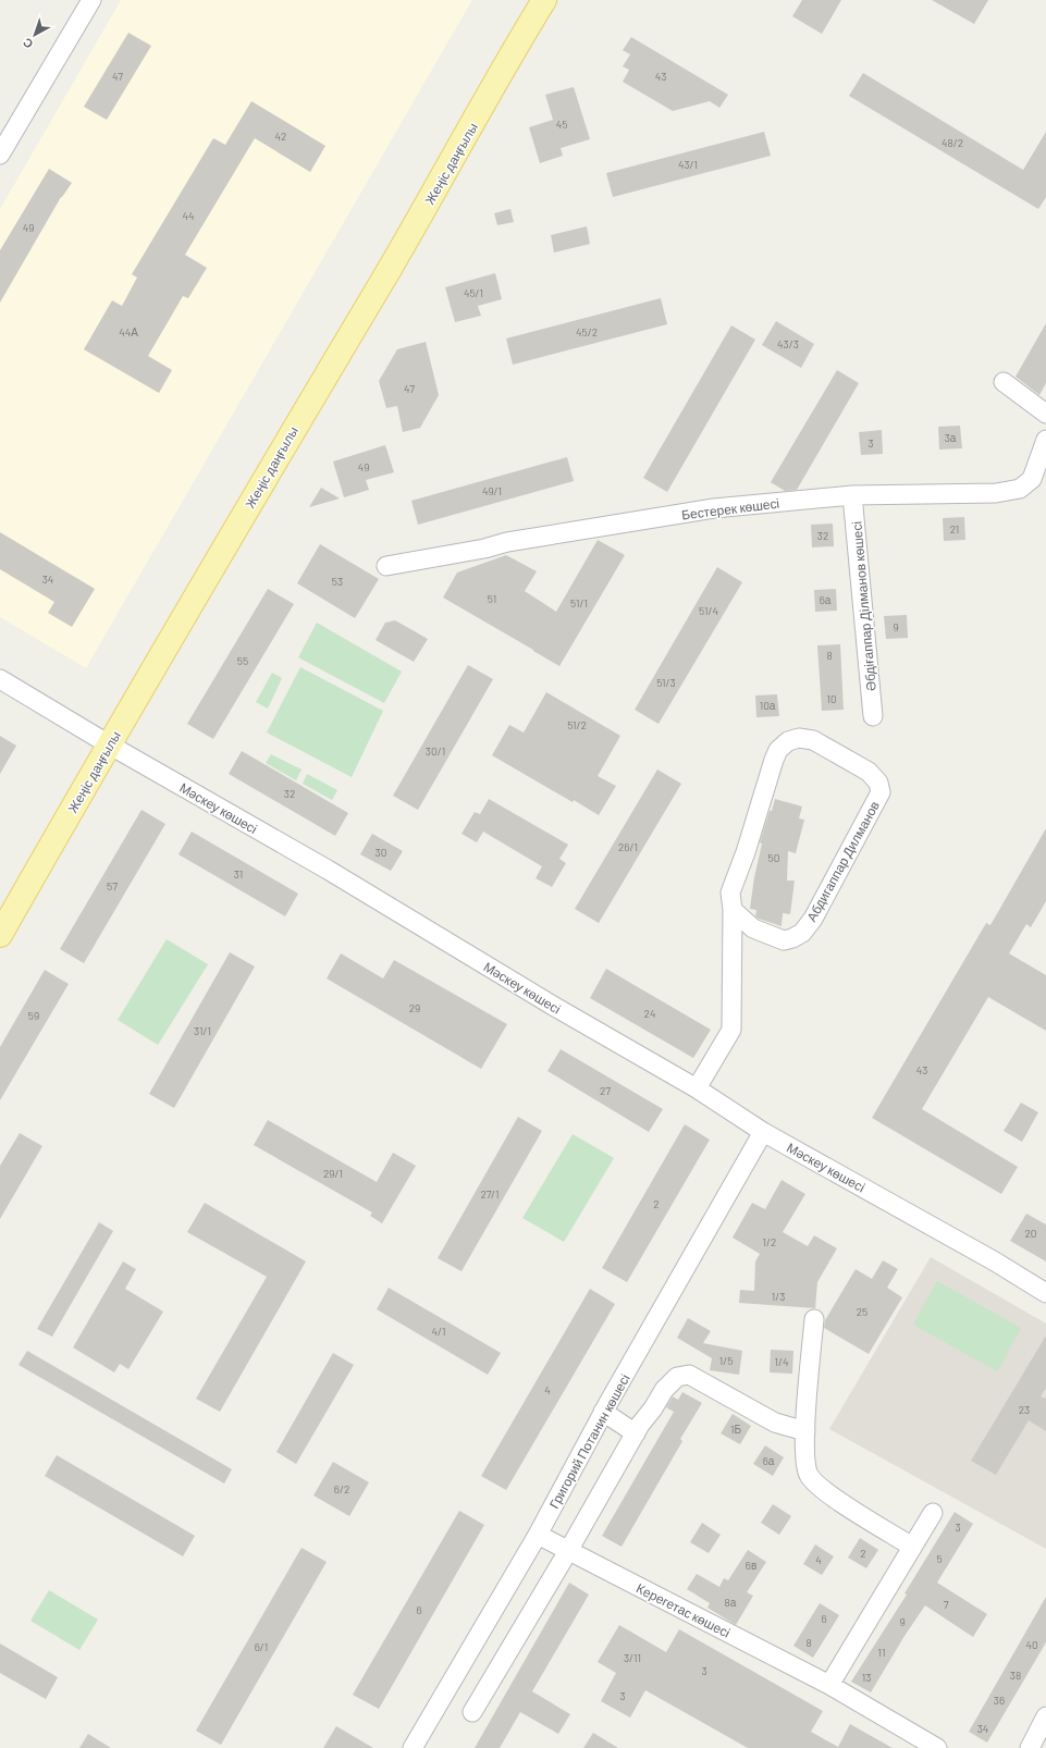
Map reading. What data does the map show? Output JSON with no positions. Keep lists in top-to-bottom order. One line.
{"streets":{"main road":["Жеңіс даңғылы"],"street":["Бестерек көшесі","Әбдіғаппар Ділманов көшесі","Мәскеу көшесі","Абдигаппар Дилманов","Григорий Потанин көшесі","Керегетас көшесі"]},"crossings":[["Жеңіс даңғылы","Мәскеу көшесі"],["Бестерек көшесі","Әбдіғаппар Ділманов көшесі"],["Мәскеу көшесі","Григорий Потанин көшесі"],["Григорий Потанин көшесі","Керегетас көшесі"]],"house_numbers":["47","43","45","42","48/2","43/1","44","49","45/1","44А","45/2","43/3","47","3а","3","49","49/1","21","32","34","53","51","6а","51/1","51/4","9","8","55","51/3","10","10а","51/2","30/1","32","26/1","30","50","31","57","29","24","59","31/1","43","27","29/1","27/1","2","20","1/2","1/3","25","4/1","1/5","1/4","4","23","1Б","6а","6/2","3","2","5","4","6в","8а","7","6","6","9","8","40","6/1","11","3/11","3","38","13","3","36","34"],"north":"bottom left"}
